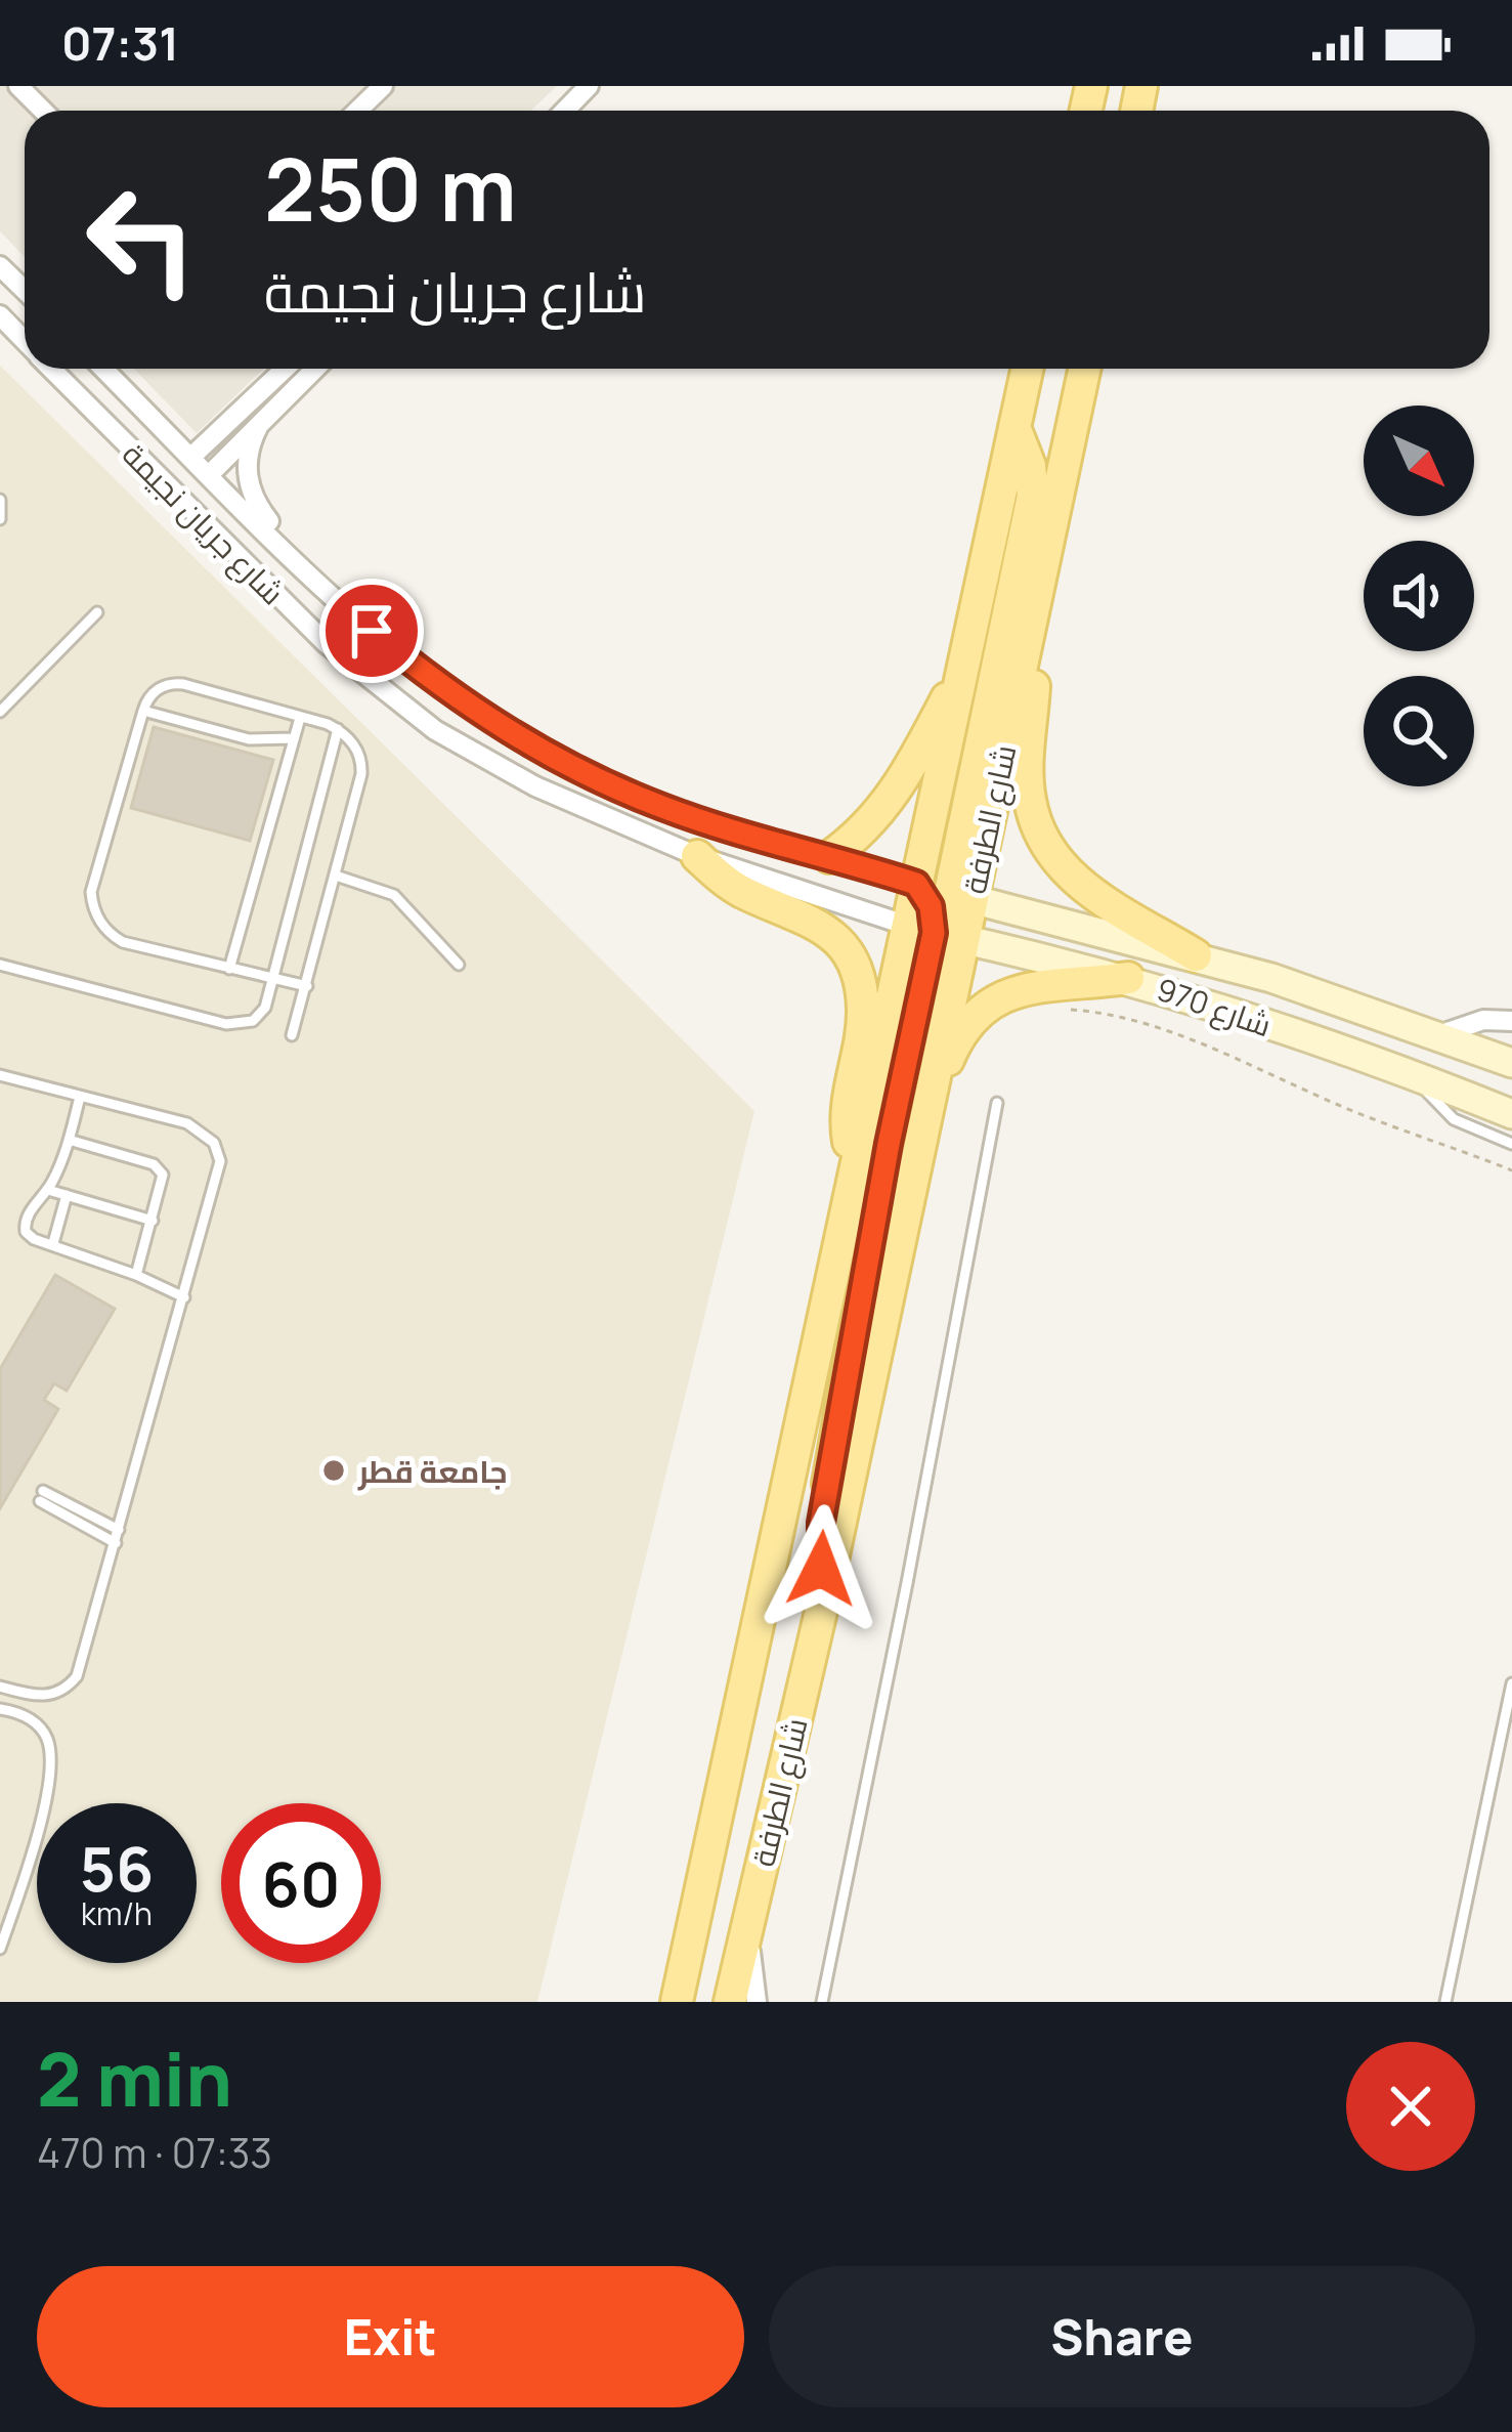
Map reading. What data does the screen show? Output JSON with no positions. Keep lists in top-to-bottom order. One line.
{"streets":{"main road":["شارع الطرفة","شارع 970"],"street":["شارع جريان نجيمة"]},"crossings":[["شارع جريان نجيمة","شارع الطرفة"],["شارع جريان نجيمة","شارع 970"],["شارع الطرفة","شارع 970"]],"places":["جامعة قطر"],"north":"bottom right","page":{"status":"07:31","turn":["250 m","شارع جريان نجيمة"],"speed":"56 km/h","limit":"60","heading":["2 min","470 m · 07:33"],"buttons":["Exit","Share"]}}
